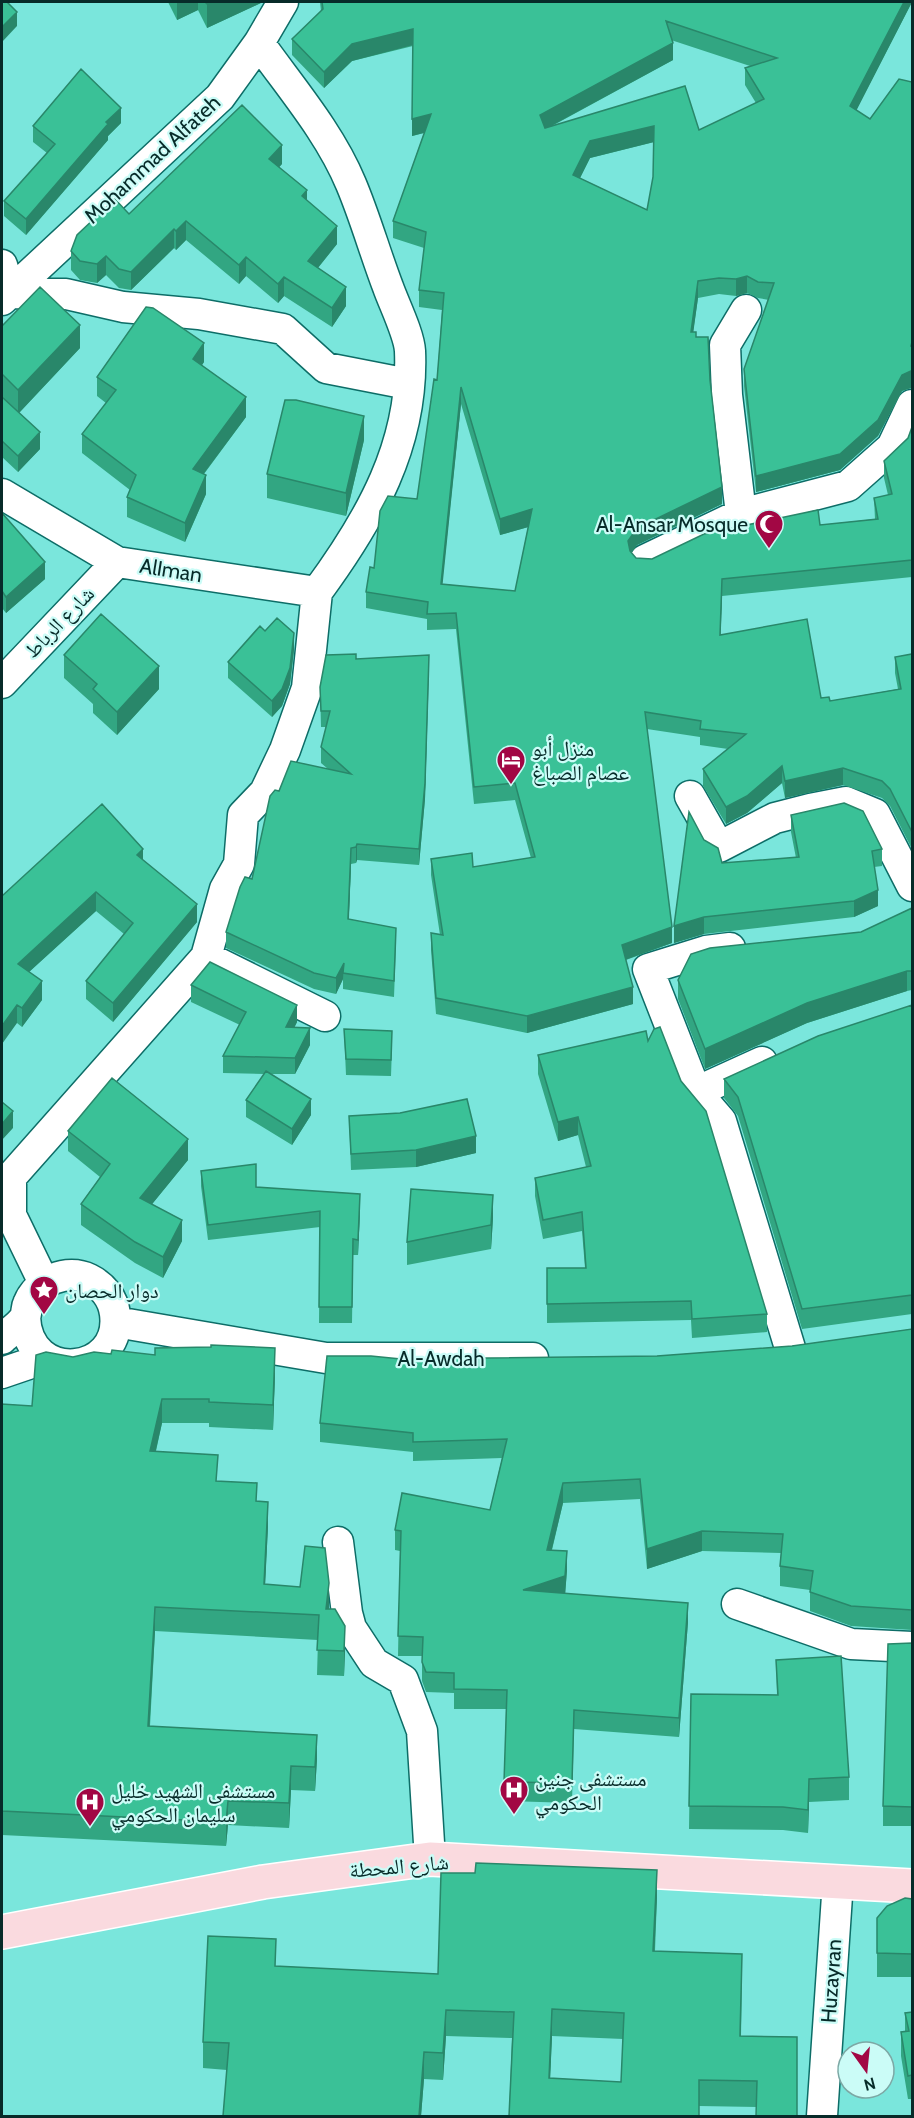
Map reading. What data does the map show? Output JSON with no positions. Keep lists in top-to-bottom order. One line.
{"streets":{"main road":["شارع المحطة"],"street":["Mohammad Alfateh","AlIman","شارع الرباط","Al-Awdah","Huzayran"]},"crossings":[["AlIman","شارع الرباط"],["شارع المحطة","Huzayran"]],"places":{"mosque":["Al-Ansar Mosque"],"hotel":["منزل أبو عصام الصباغ"],"place":["دوار الحصان"],"hospital":["مستشفى جنين الحكومي","مستشفى الشهيد خليل سليمان الحكومي"]},"north":"bottom"}
